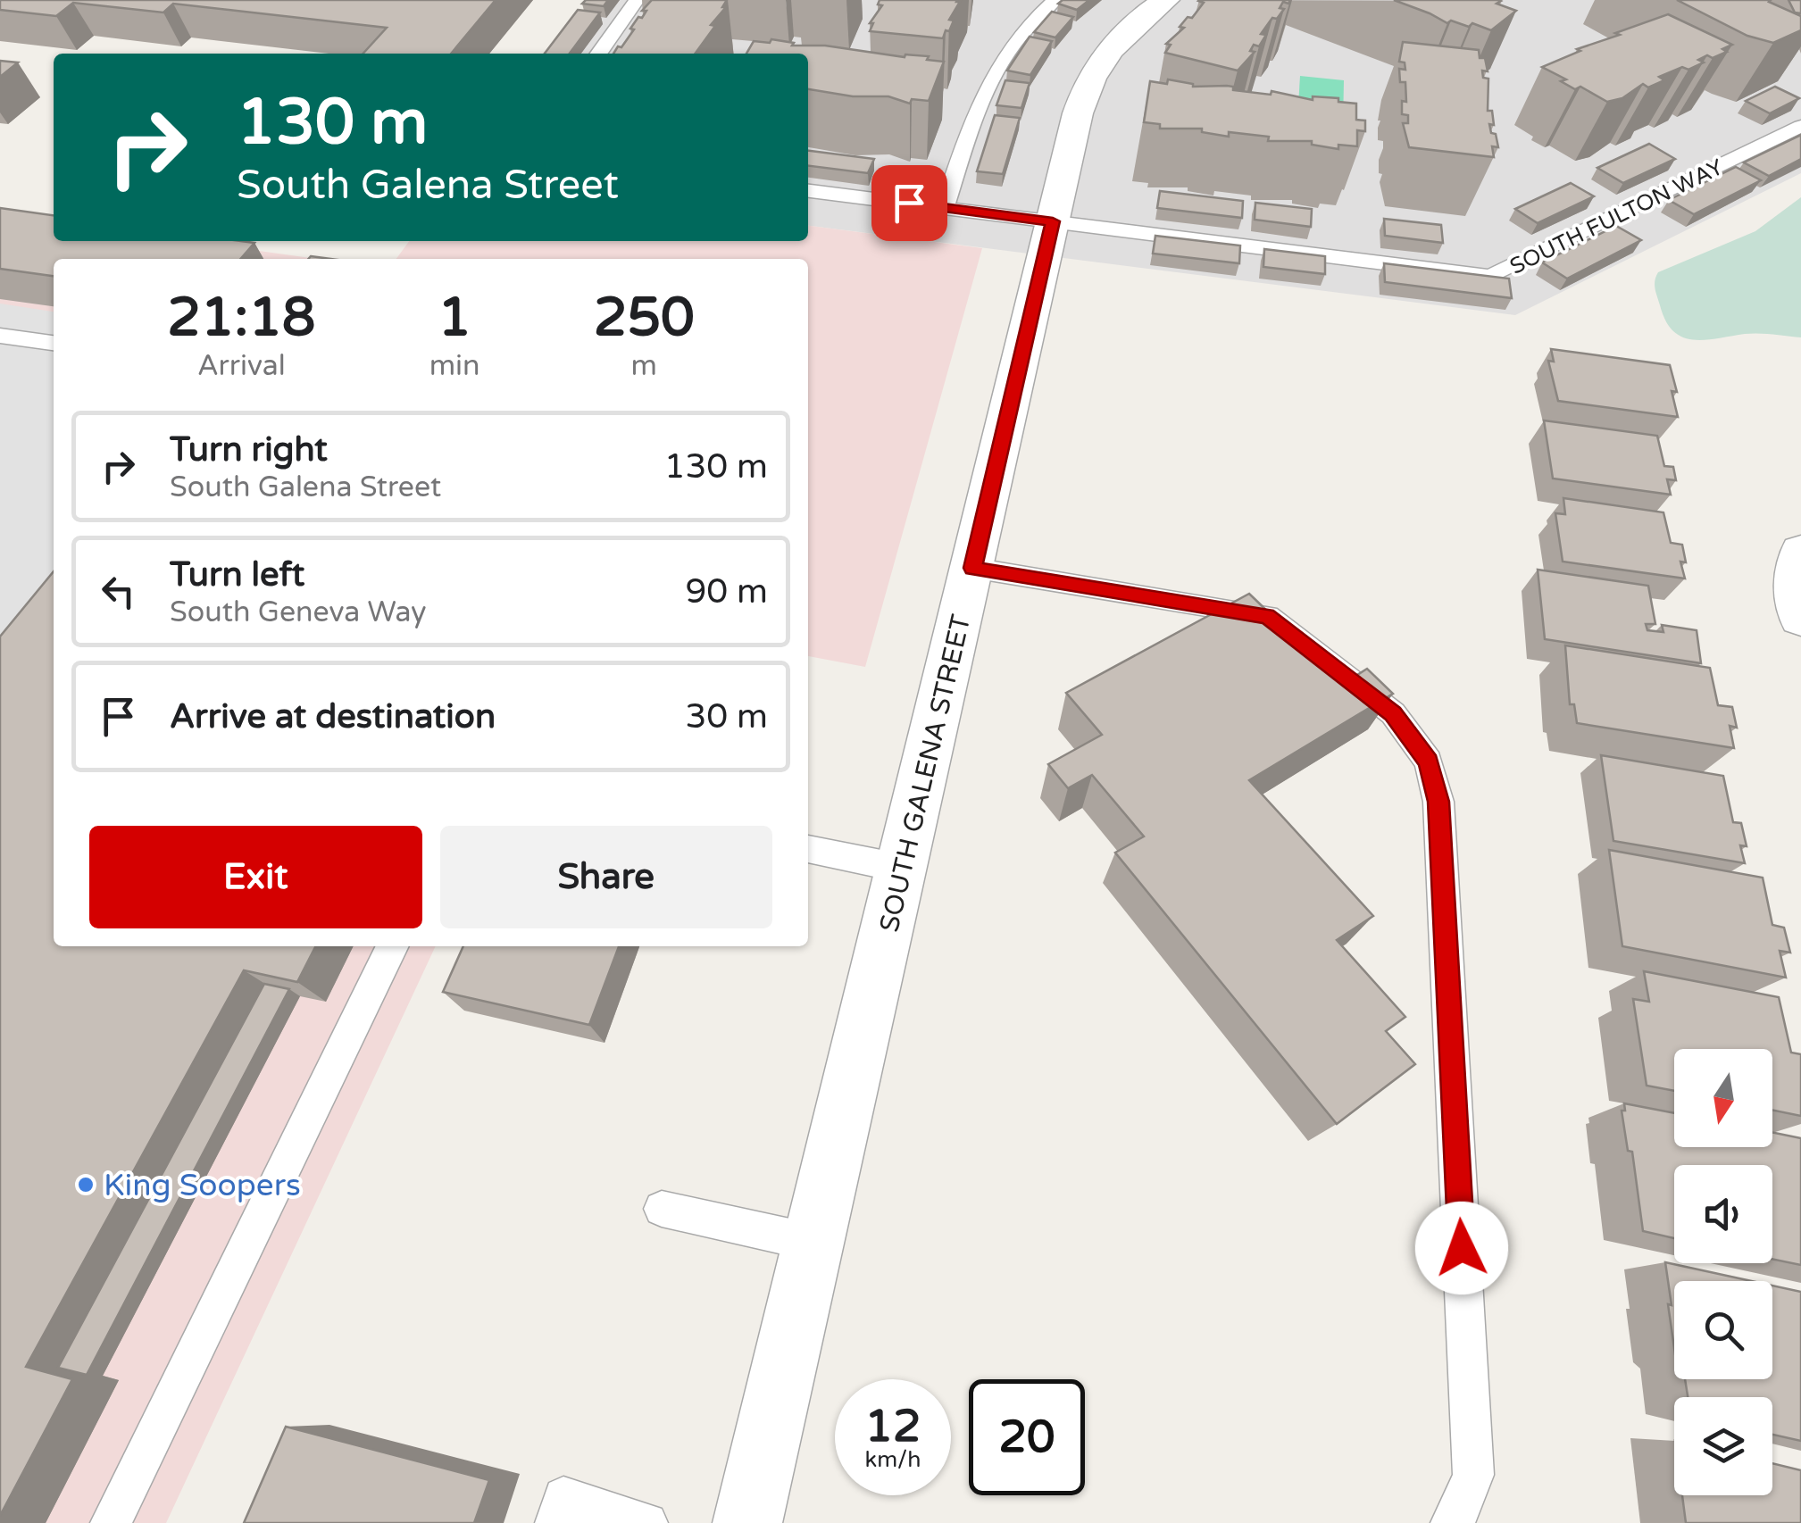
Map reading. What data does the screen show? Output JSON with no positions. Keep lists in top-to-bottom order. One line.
{"streets":{"street":["SOUTH GALENA STREET"],"lane":["SOUTH FULTON WAY"]},"crossings":[["SOUTH FULTON WAY","SOUTH GALENA STREET"]],"places":["King Soopers"],"north":"bottom","page":{"turn":["130 m","South Galena Street"],"eta":["21:18","Arrival","1","min","250","m"],"list":[{"name":"Turn right","note":"South Galena Street","value":"130 m"},{"name":"Turn left","note":"South Geneva Way","value":"90 m"},{"name":"Arrive at destination","value":"30 m"}],"buttons":["Exit","Share"],"speed":"12 km/h","limit":"20"}}
